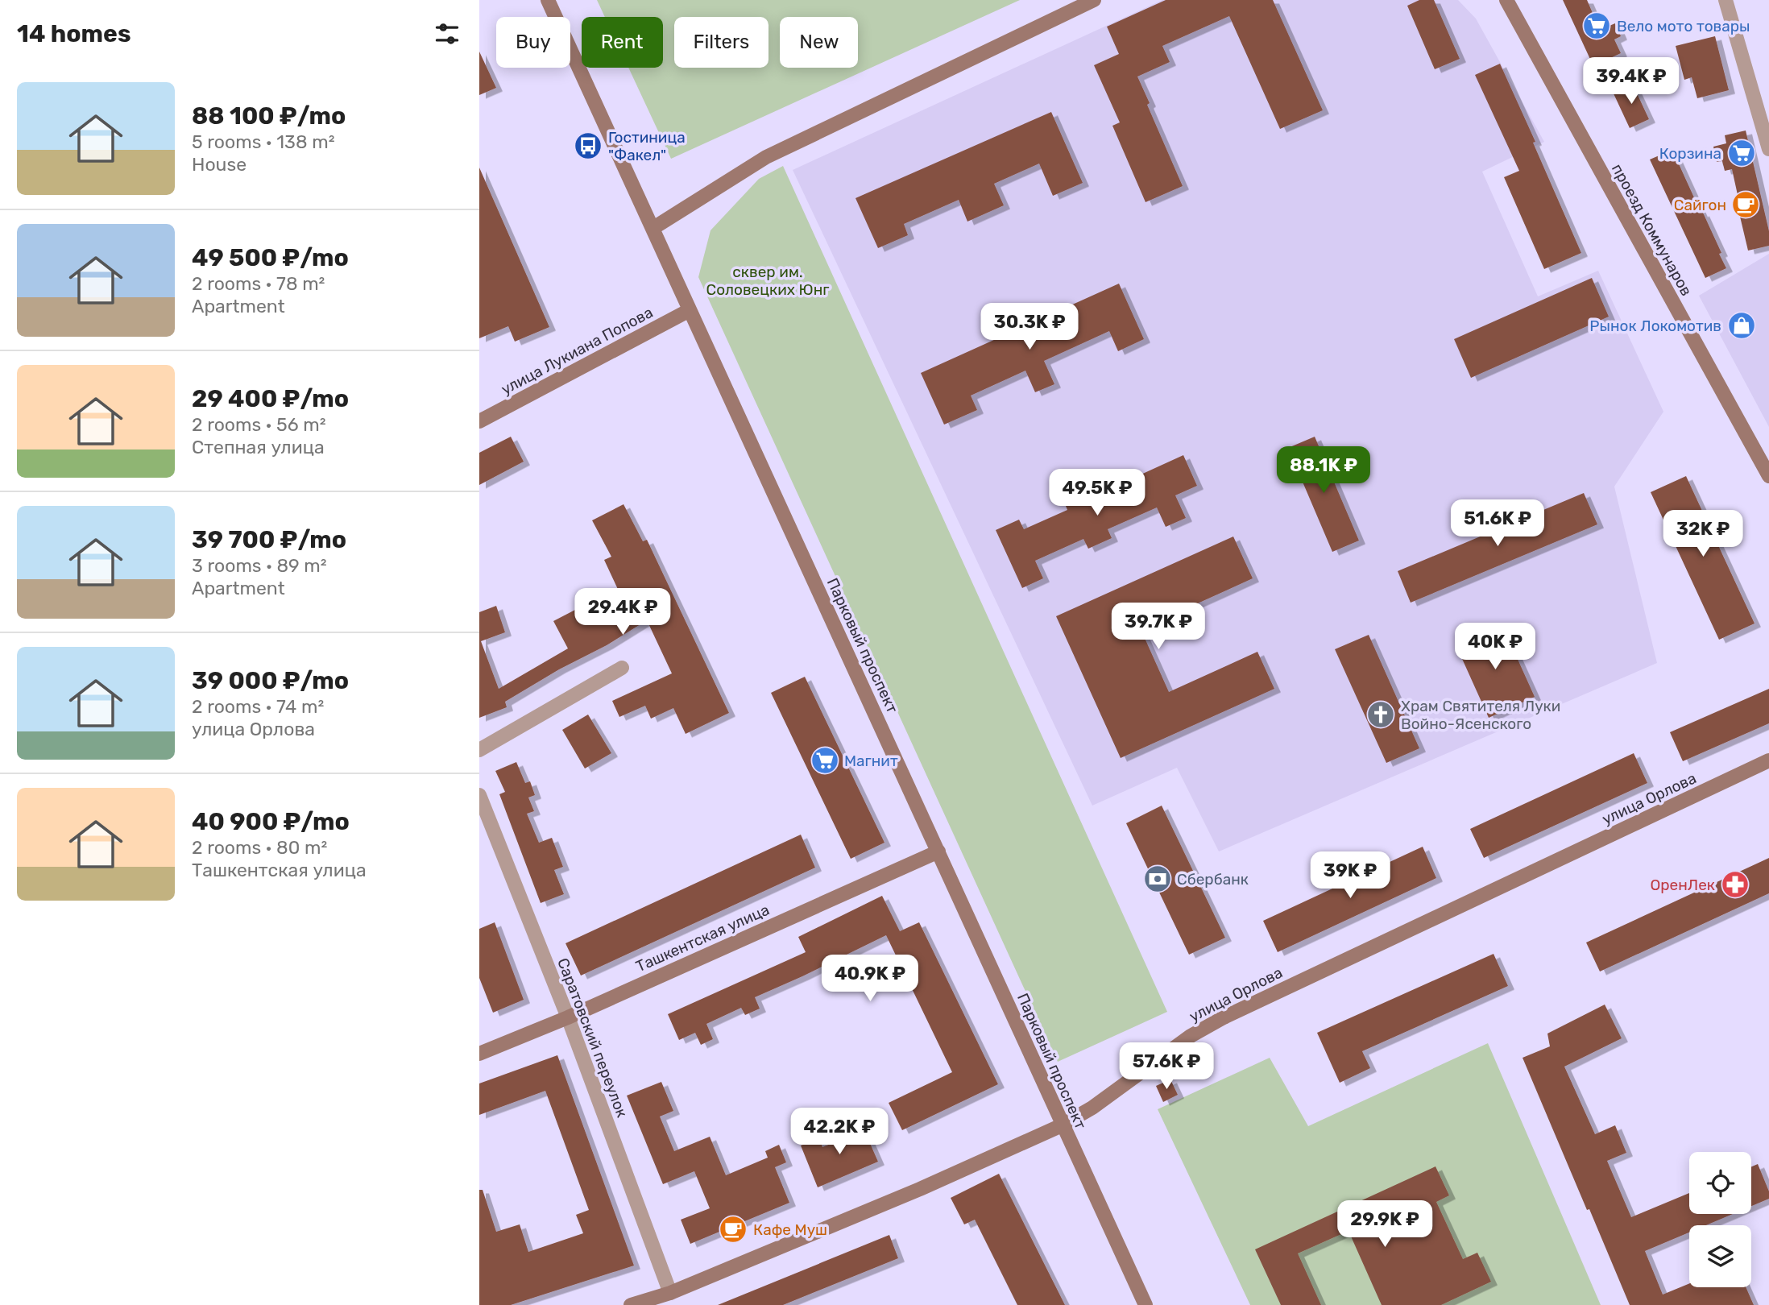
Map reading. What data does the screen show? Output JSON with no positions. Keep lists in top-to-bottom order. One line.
{"streets":{"street":["проезд Коммунаров","улица Лукиана Попова","Парковый проспект","улица Орлова","Ташкентская улица","Саратовский переулок"]},"crossings":[["улица Лукиана Попова","Парковый проспект"],["Парковый проспект","улица Орлова"],["Парковый проспект","Ташкентская улица"],["улица Орлова","Саратовский переулок"],["Ташкентская улица","Саратовский переулок"]],"parks":["сквер им. Соловецких Юнг"],"places":{"supermarket":["Вело мото товары","Корзина","Магнит"],"bus stop":["Гостиница \"Факел\""],"cafe":["Сайгон","Кафе Муш"],"shop":["Рынок Локомотив"],"church":["Храм Святителя Луки Войно-Ясенского"],"bank":["Сбербанк"],"pharmacy":["ОренЛек"]},"page":{"heading":"14 homes","chip":["Buy","Rent","Filters","New"],"price":["39.4K ₽","30.3K ₽","88.1K ₽","49.5K ₽","51.6K ₽","32K ₽","29.4K ₽","39.7K ₽","40K ₽","39K ₽","40.9K ₽","57.6K ₽","42.2K ₽","29.9K ₽"],"list":[{"name":"88 100 ₽/mo","note":"5 rooms · 138 m² · House"},{"name":"49 500 ₽/mo","note":"2 rooms · 78 m² · Apartment"},{"name":"29 400 ₽/mo","note":"2 rooms · 56 m² · Степная улица"},{"name":"39 700 ₽/mo","note":"3 rooms · 89 m² · Apartment"},{"name":"39 000 ₽/mo","note":"2 rooms · 74 m² · улица Орлова"},{"name":"40 900 ₽/mo","note":"2 rooms · 80 m² · Ташкентская улица"}]}}
